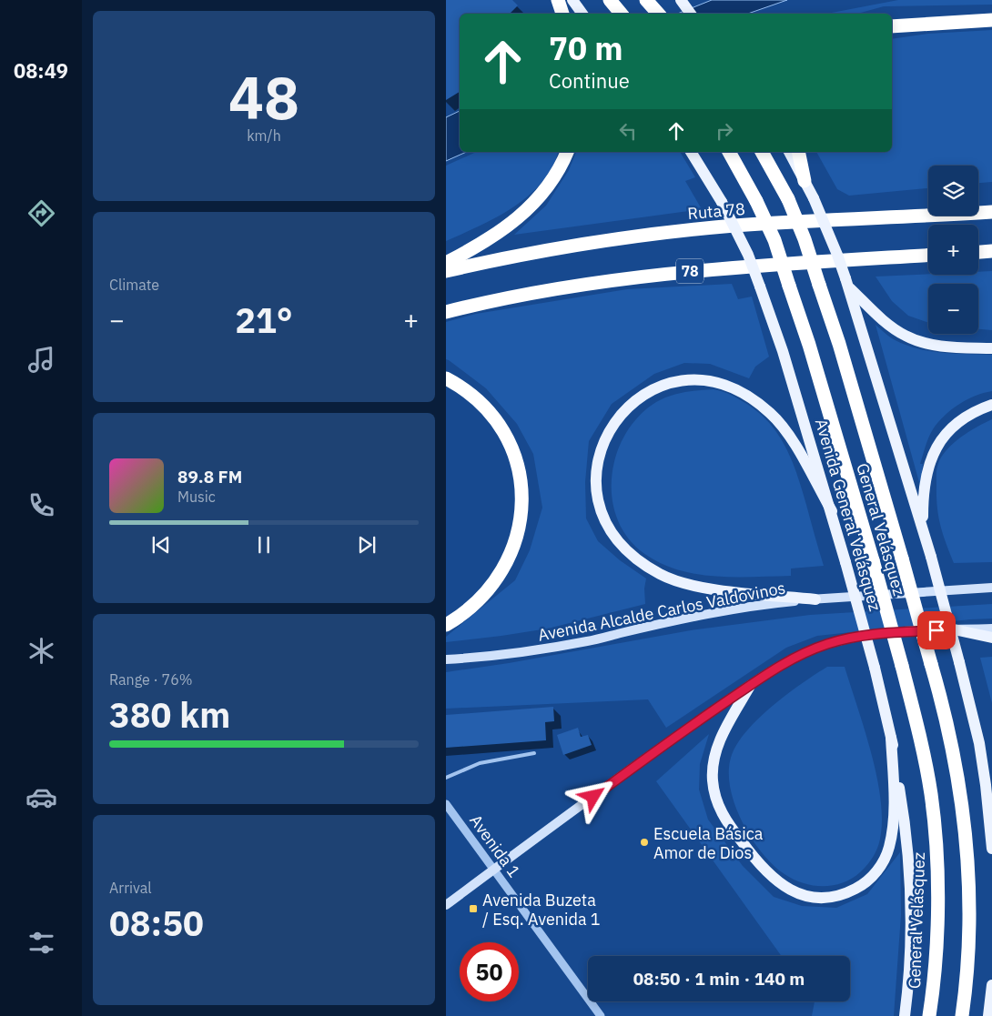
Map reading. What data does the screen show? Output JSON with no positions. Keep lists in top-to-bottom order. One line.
{"streets":{"highway":["Ruta 78","78","General Velásquez"],"main road":["Avenida General Velásquez","Avenida Alcalde Carlos Valdovinos"],"street":["Avenida 1"]},"places":{"other":["Escuela Básica Amor de Dios"],"transit":["Avenida Buzeta / Esq. Avenida 1"]},"page":{"tabs":"08:49","tile":[["48","km/h"],"Climate",["Range · 76%","380 km"],["Arrival","08:50"]],"turn":["70 m","Continue"],"map_buttons":["+","−"],"heat":["−","21°","+"],"song":["89.8 FM","Music"],"limit":"50","trip":"08:50 · 1 min · 140 m"}}
